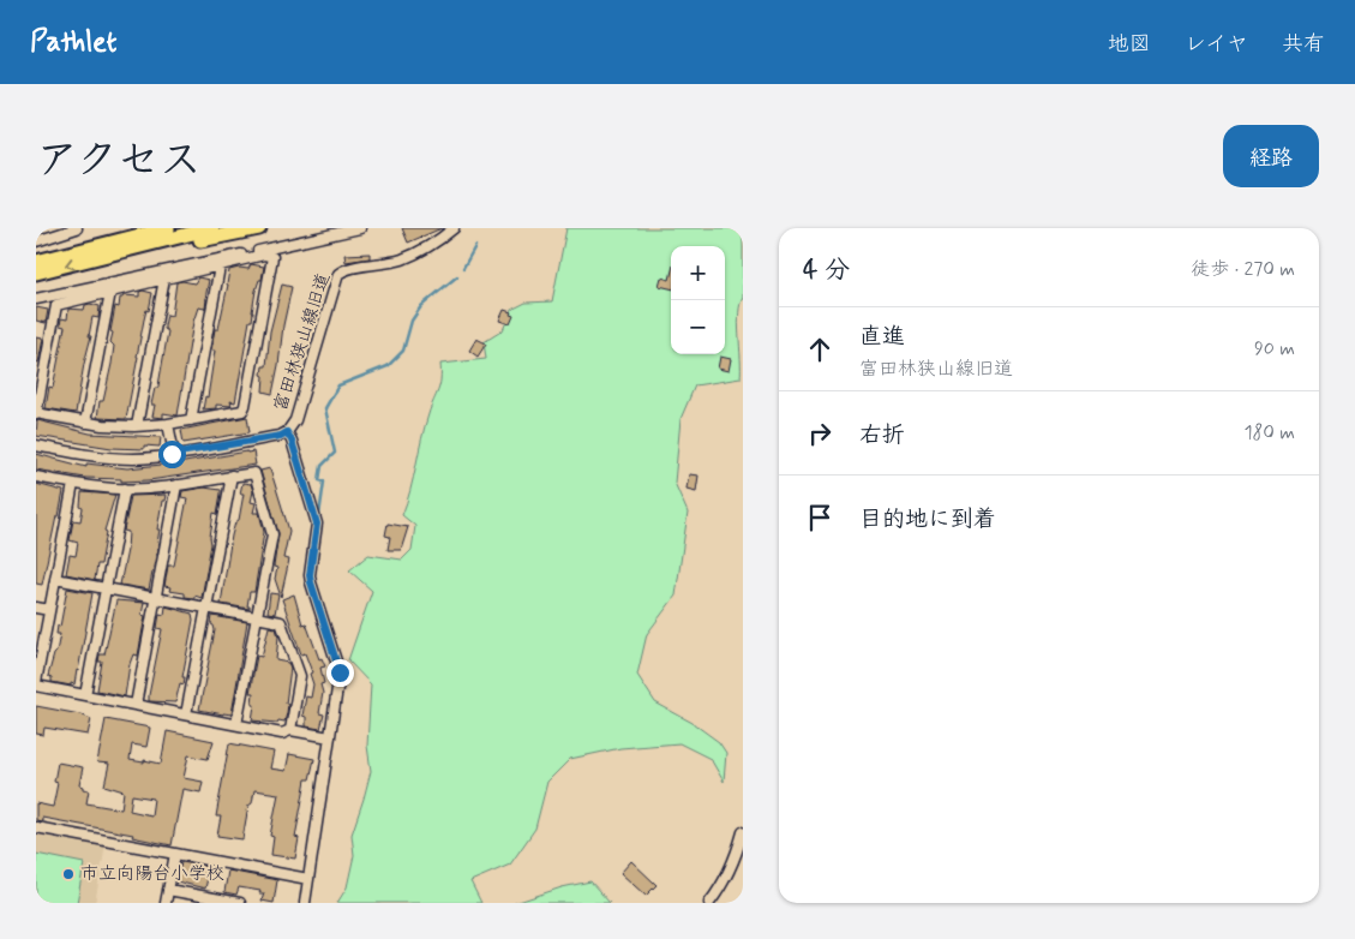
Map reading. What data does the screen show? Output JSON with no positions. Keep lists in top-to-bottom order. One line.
{"streets":{"street":["富田林狭山線旧道"]},"places":["市立向陽台小学校"],"page":{"header":"Pathlet","nav":["地図","レイヤ","共有"],"title":"アクセス","buttons":"経路","heading":["4 分","徒歩 · 270 m"],"map_buttons":["+","−"],"list":[["直進","富田林狭山線旧道","90 m"],["右折","180 m"],"目的地に到着"]}}
